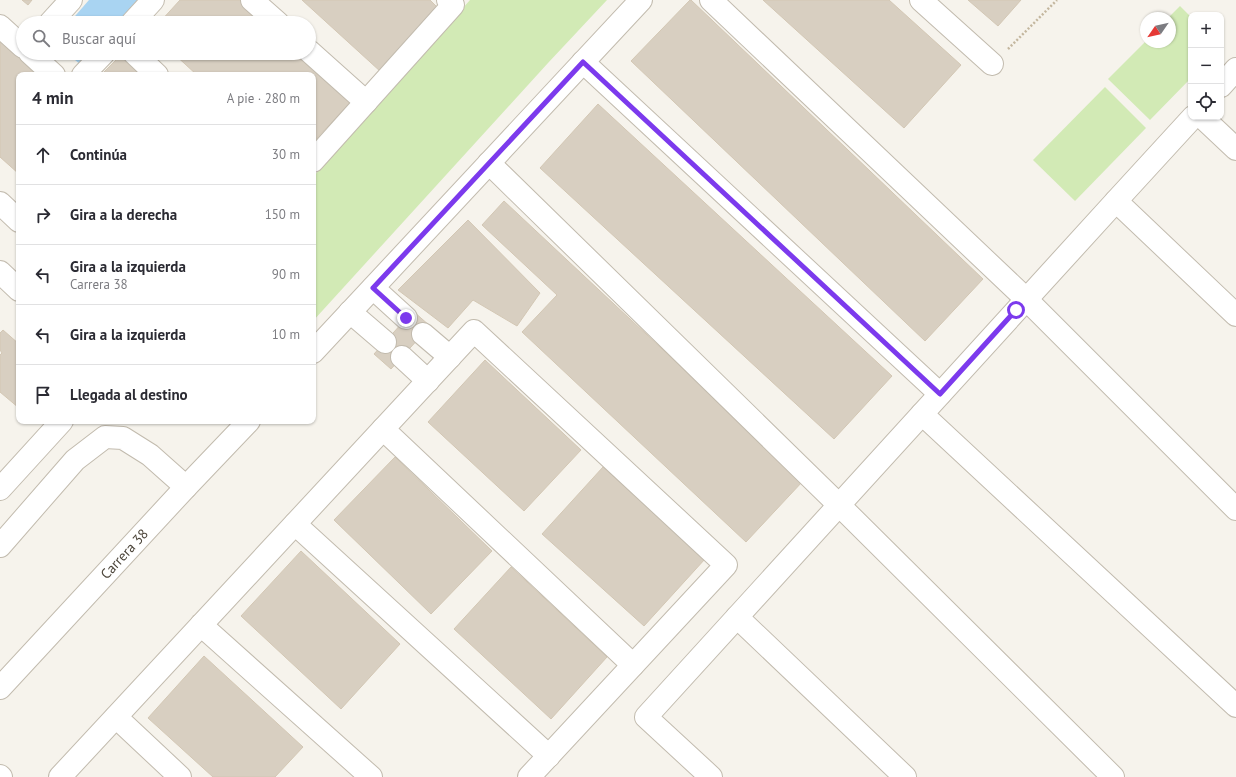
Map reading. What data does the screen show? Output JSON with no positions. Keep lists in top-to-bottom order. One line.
{"streets":{"street":["Carrera 38"]},"north":"bottom left","page":{"map_buttons":["+","−"],"search":"Buscar aquí","heading":["4 min","A pie · 280 m"],"list":[["Continúa","30 m"],["Gira a la derecha","150 m"],["Gira a la izquierda","Carrera 38","90 m"],["Gira a la izquierda","10 m"],"Llegada al destino"]}}
